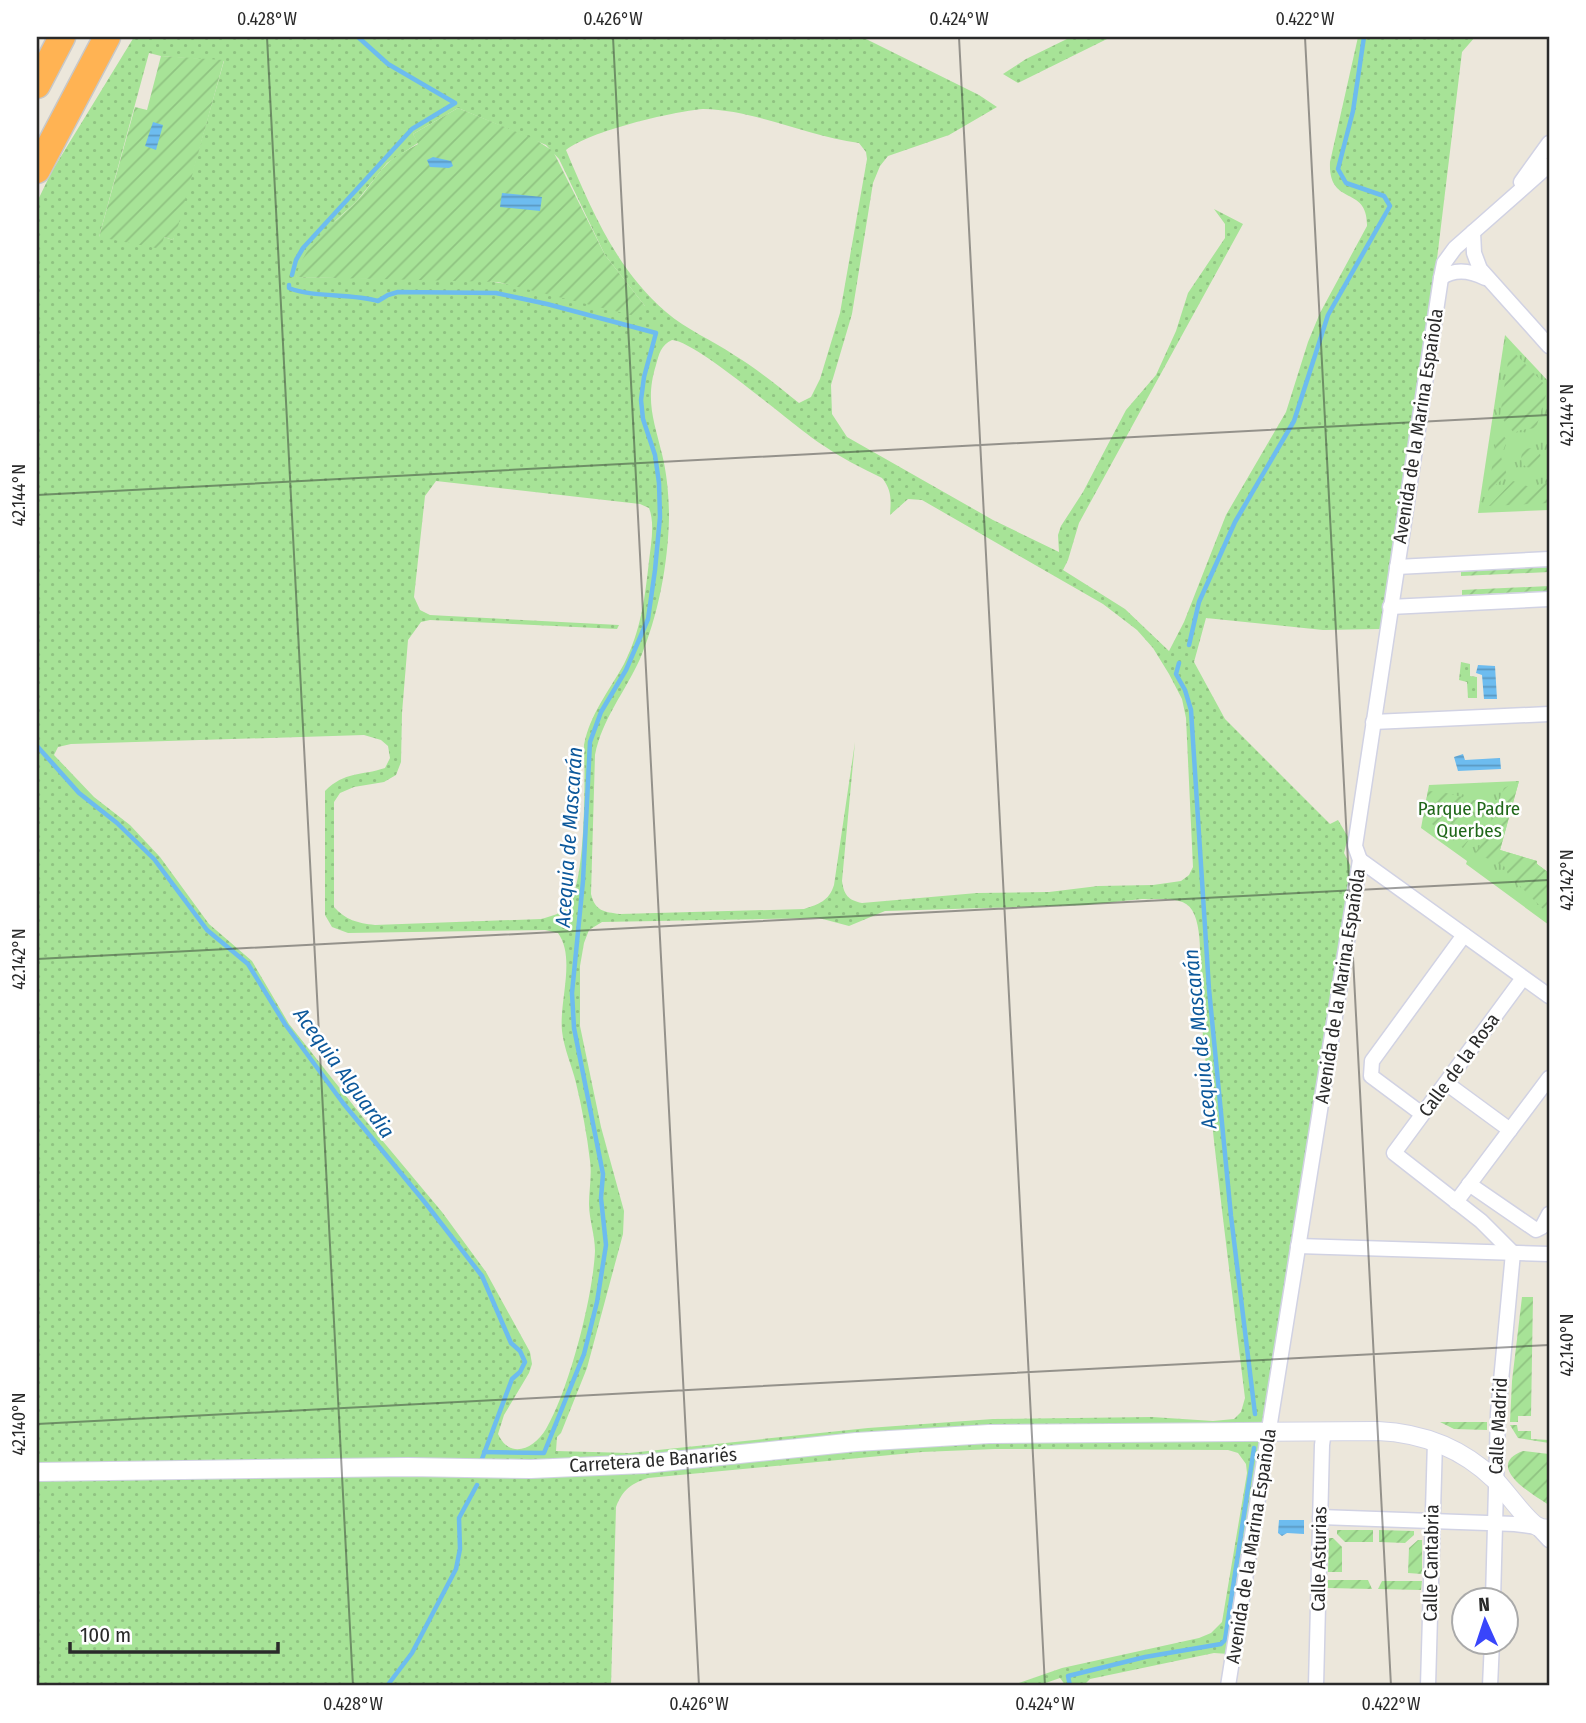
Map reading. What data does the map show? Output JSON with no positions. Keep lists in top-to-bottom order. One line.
{"streets":{"street":["Avenida de la Marina Española","Calle de la Rosa","Calle Madrid","Carretera de Banariés","Calle Asturias","Calle Cantabria"]},"crossings":[["Avenida de la Marina Española","Carretera de Banariés"],["Calle Madrid","Carretera de Banariés"],["Carretera de Banariés","Calle Asturias"],["Carretera de Banariés","Calle Cantabria"]],"water":["Acequia de Mascarán","Acequia Alguardia"],"parks":["Parque Padre Querbes"],"scale_bar":"100 m","north":"top","coordinates":["0.428°W","0.426°W","0.424°W","0.422°W","42.144°N","42.142°N","42.140°N"]}
